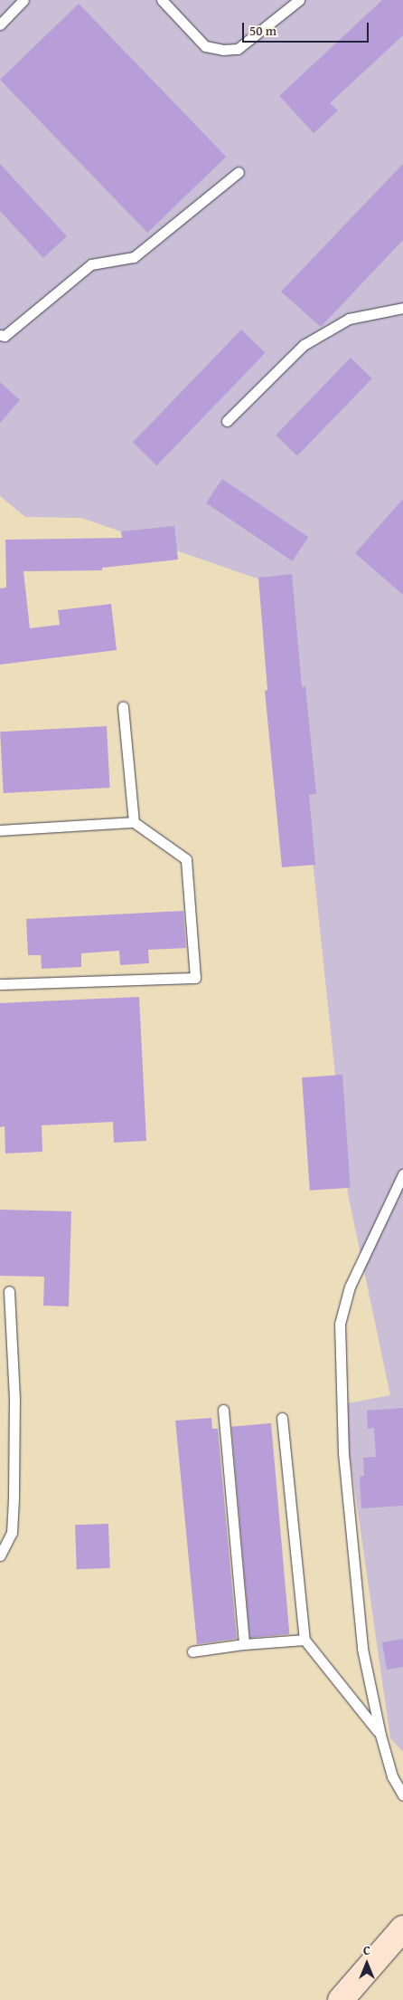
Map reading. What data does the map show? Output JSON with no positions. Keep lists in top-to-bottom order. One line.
{"scale_bar":"50 m","north":"top"}
